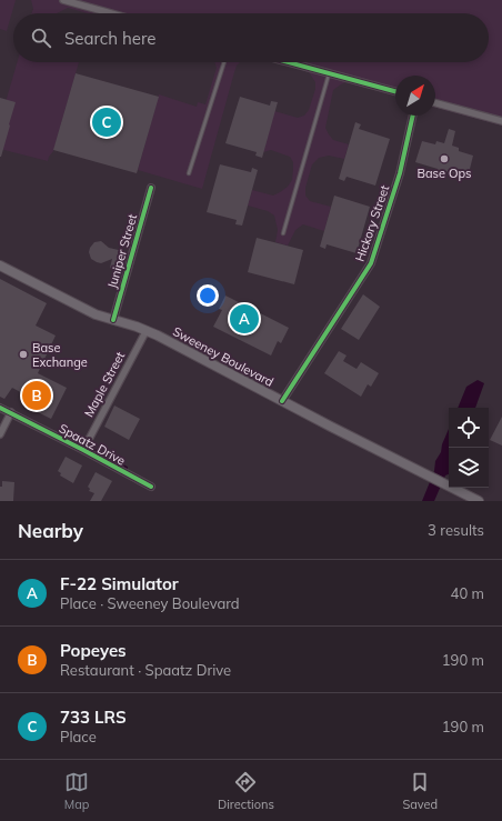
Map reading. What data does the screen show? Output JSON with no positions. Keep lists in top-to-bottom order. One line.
{"streets":{"main road":["Sweeney Boulevard"],"street":["Hickory Street","Juniper Street","Maple Street","Spaatz Drive"]},"crossings":[["Hickory Street","Sweeney Boulevard"],["Juniper Street","Sweeney Boulevard"],["Sweeney Boulevard","Maple Street"],["Maple Street","Spaatz Drive"]],"places":["Base Ops","Base Exchange"],"north":"top right","page":{"search":"Search here","pins":["C","A","B"],"heading":["Nearby","3 results"],"list":[{"mark":"A","name":"F-22 Simulator","note":"Place · Sweeney Boulevard","value":"40 m"},{"mark":"B","name":"Popeyes","note":"Restaurant · Spaatz Drive","value":"190 m"},{"mark":"C","name":"733 LRS","note":"Place","value":"190 m"}],"nav":["Map","Directions","Saved"]}}
